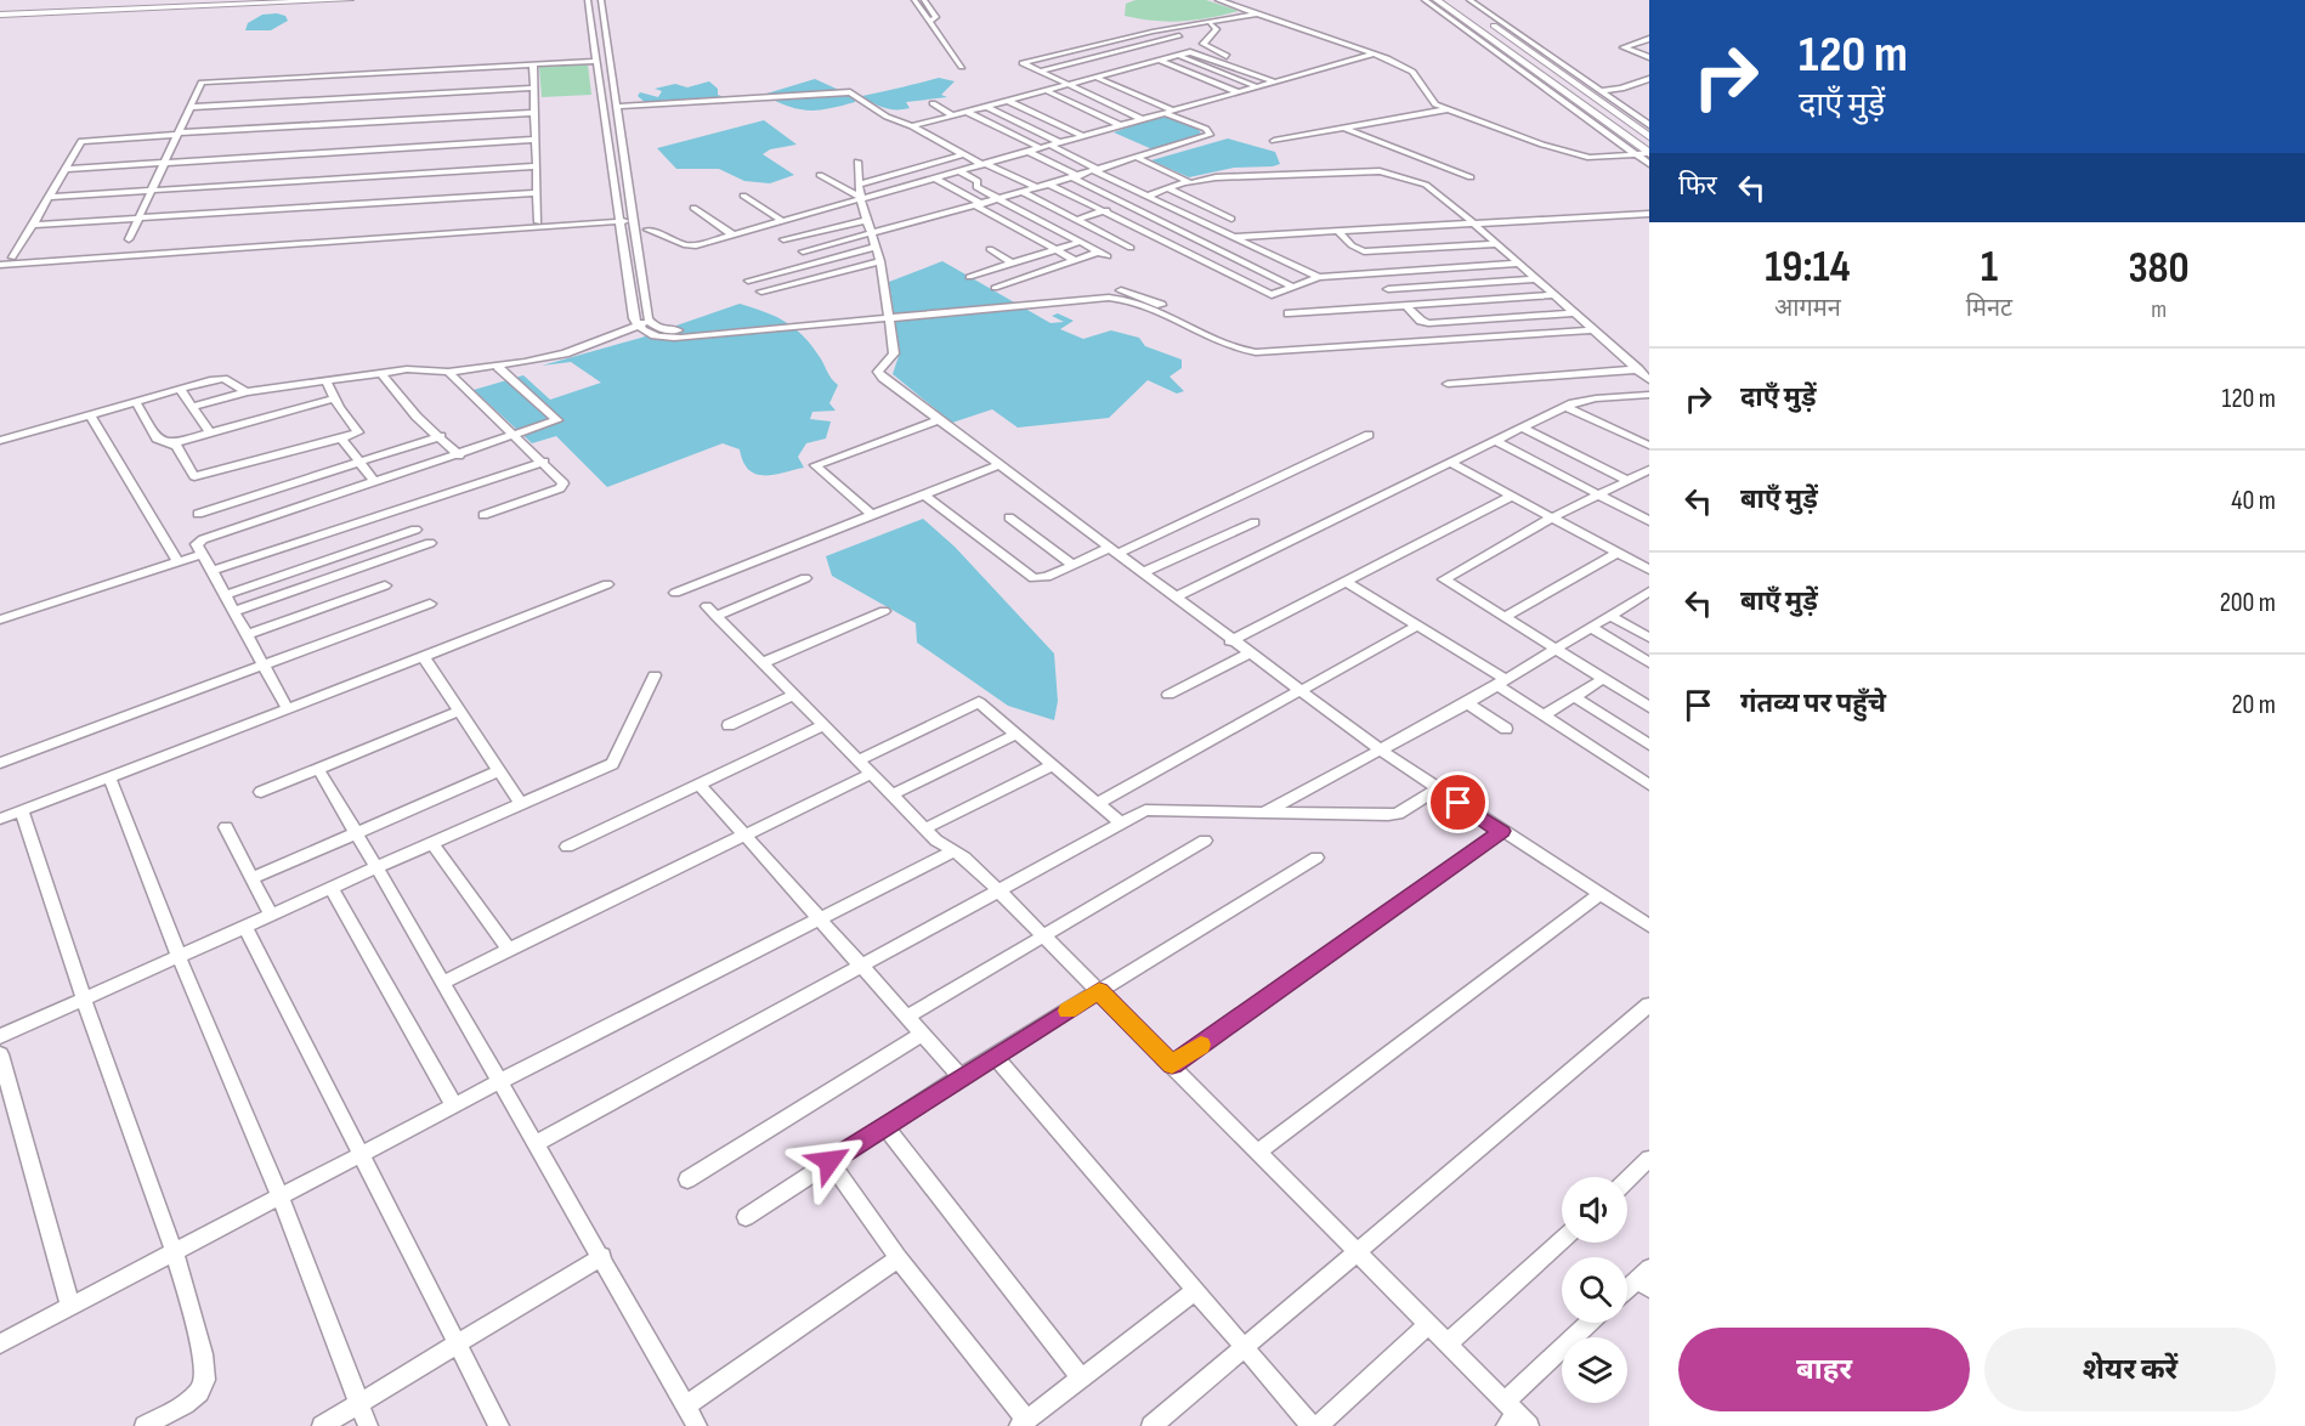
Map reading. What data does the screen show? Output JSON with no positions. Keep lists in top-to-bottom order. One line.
{"page":{"turn":["120 m","दाएँ मुड़ें"],"then":"फिर","eta":["19:14","आगमन","1","मिनट","380","m"],"list":[{"name":"दाएँ मुड़ें","value":"120 m"},{"name":"बाएँ मुड़ें","value":"40 m"},{"name":"बाएँ मुड़ें","value":"200 m"},{"name":"गंतव्य पर पहुँचे","value":"20 m"}],"buttons":["बाहर","शेयर करें"]}}
